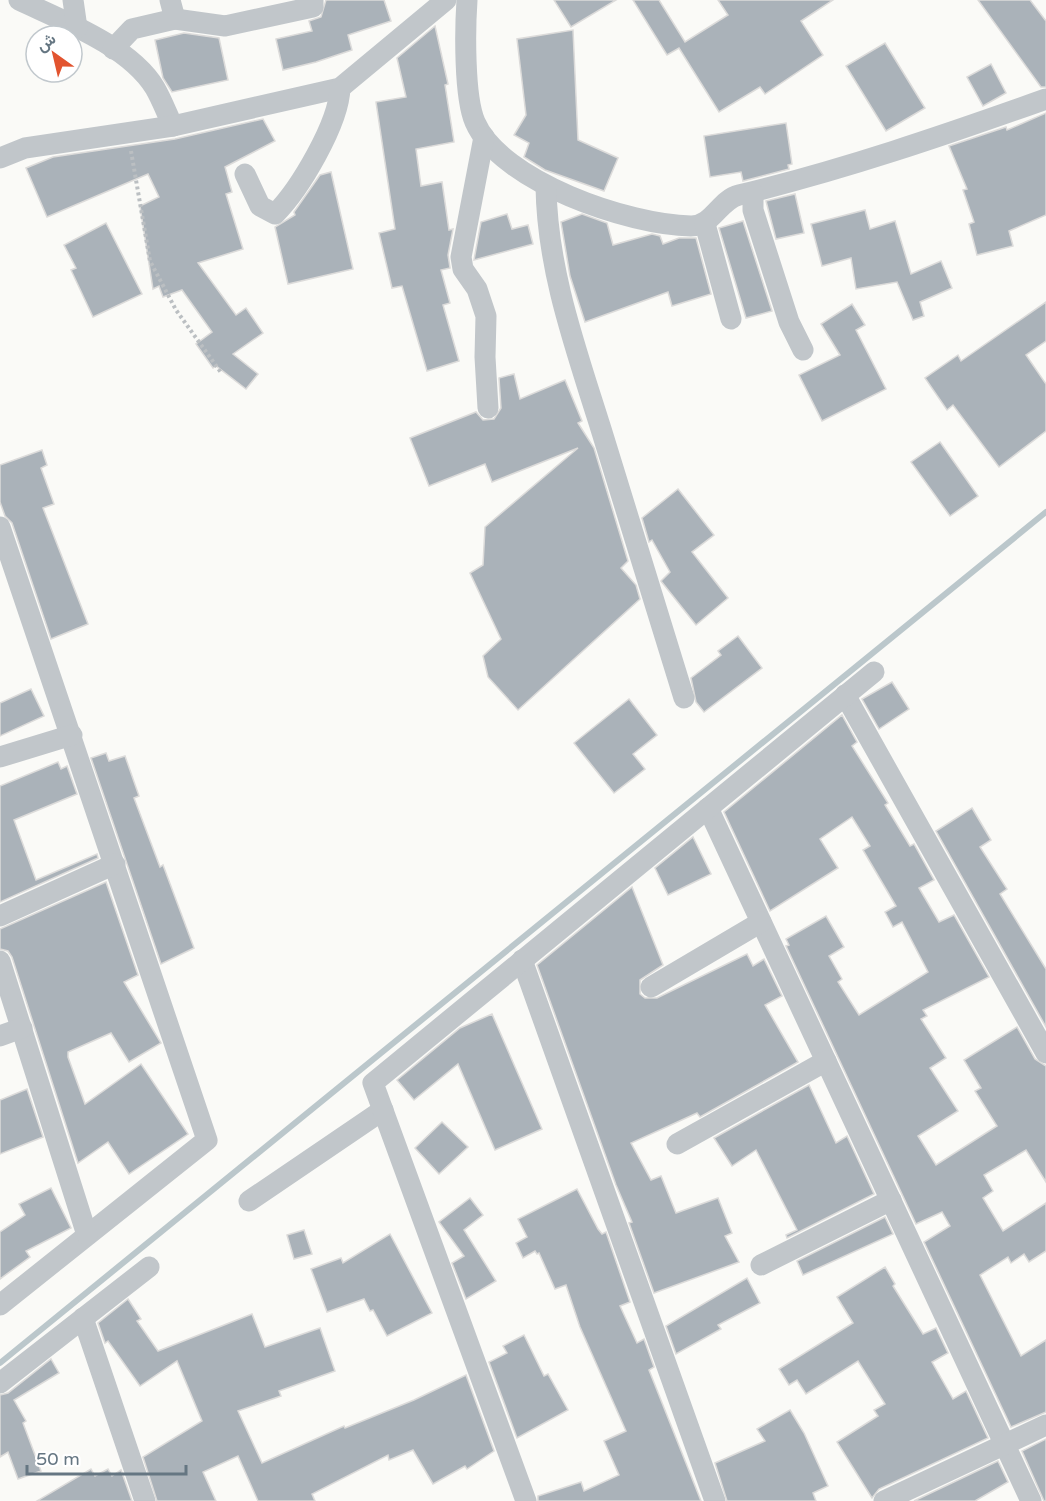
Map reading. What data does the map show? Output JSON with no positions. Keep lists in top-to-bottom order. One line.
{"scale_bar":"50 m","north":"top left"}
